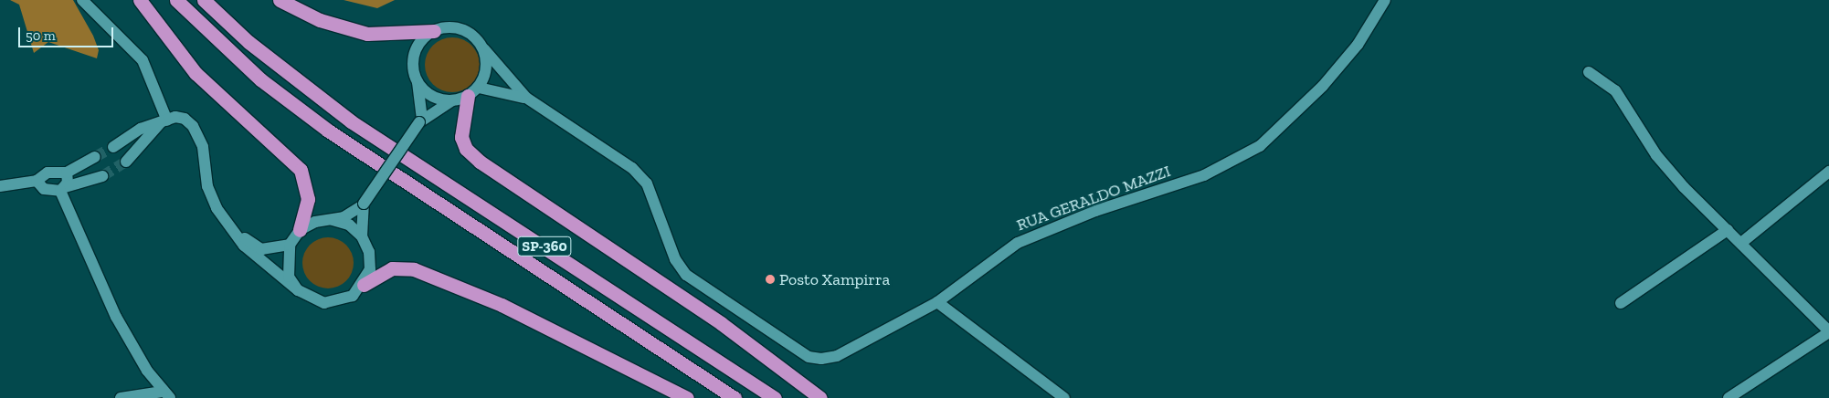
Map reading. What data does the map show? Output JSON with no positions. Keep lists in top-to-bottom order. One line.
{"streets":{"highway":["SP-360"],"street":["RUA GERALDO MAZZI"]},"places":["Posto Xampirra"],"scale_bar":"50 m"}
